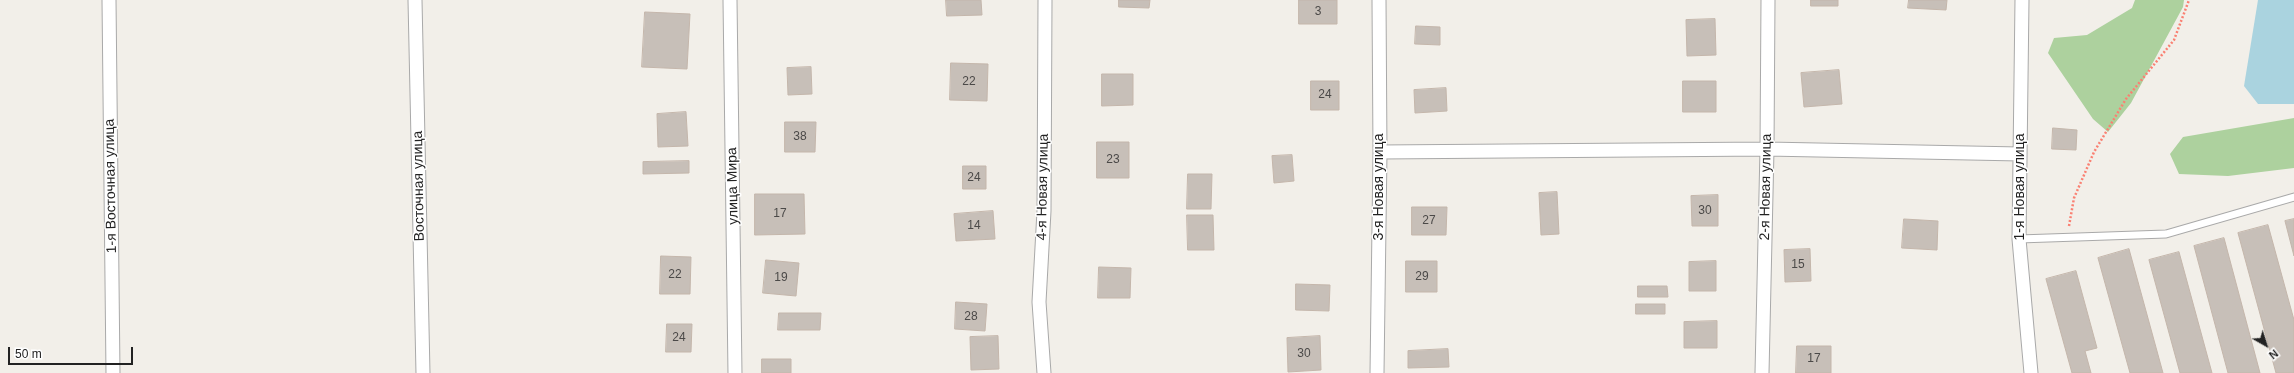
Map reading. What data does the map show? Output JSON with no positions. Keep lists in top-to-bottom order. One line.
{"streets":{"street":["1-я Восточная улица","Восточная улица","улица Мира","4-я Новая улица","3-я Новая улица","2-я Новая улица","1-я Новая улица"]},"house_numbers":["3","22","24","38","23","24","30","17","27","14","15","22","29","19","28","24","30","17"],"scale_bar":"50 m","north":"bottom right"}
